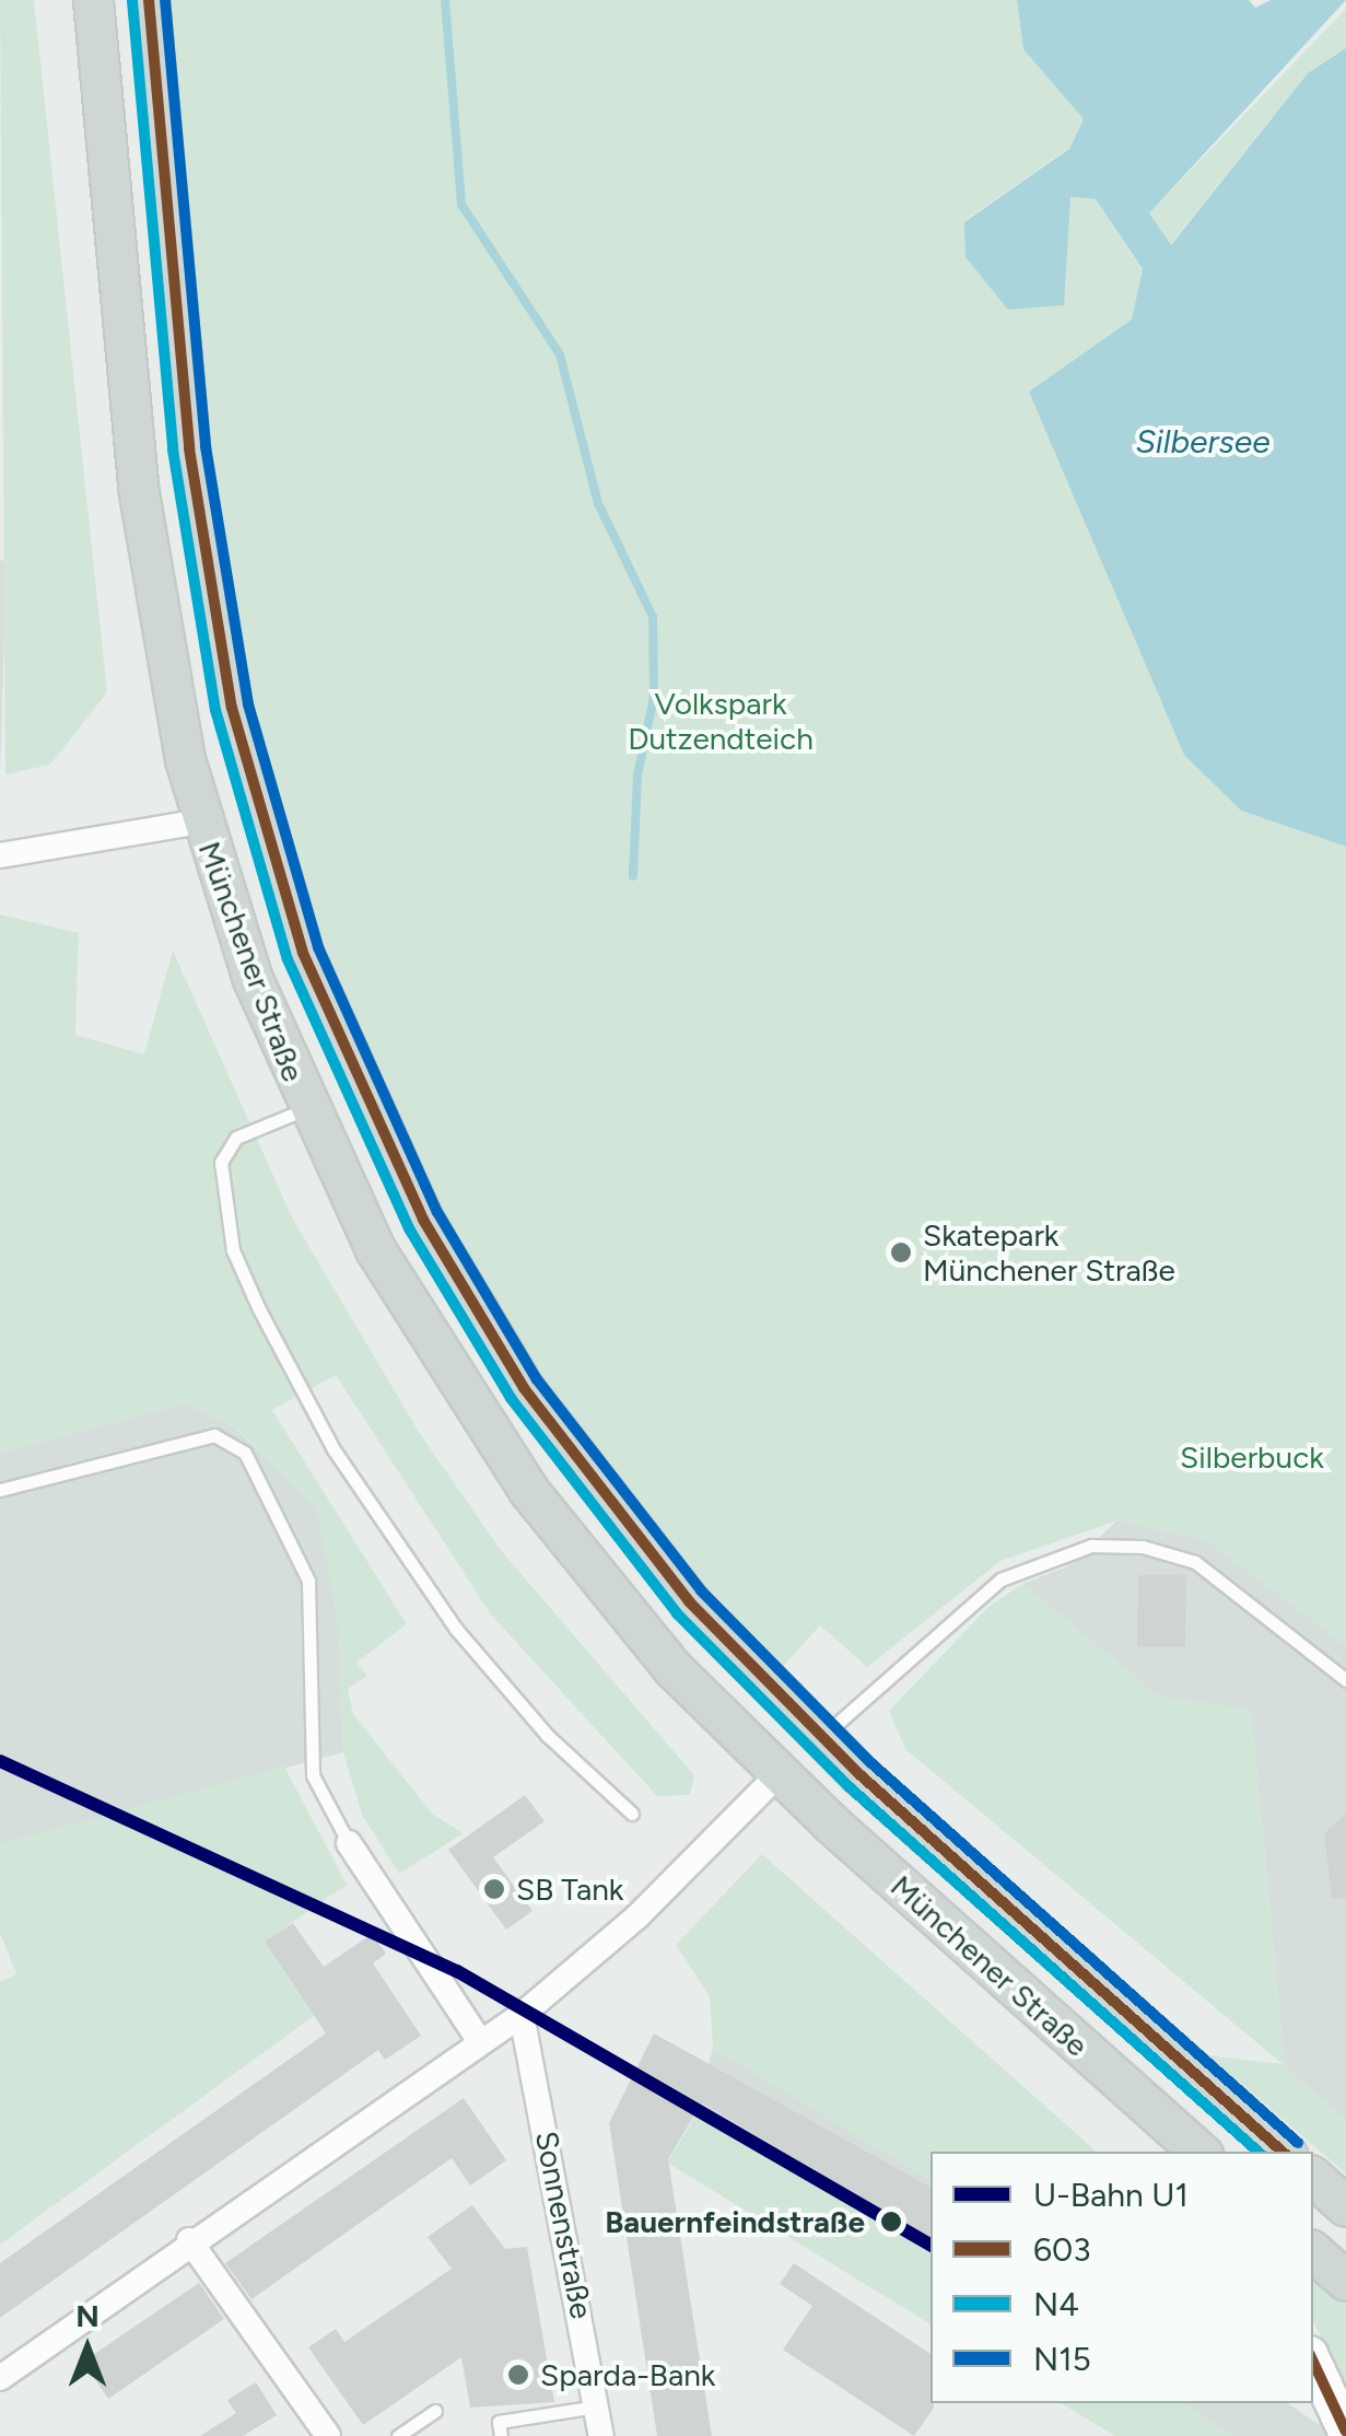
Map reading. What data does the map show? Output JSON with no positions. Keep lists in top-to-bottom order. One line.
{"streets":{"main road":["Münchener Straße"],"street":["Sonnenstraße"]},"water":["Silbersee"],"parks":["Volkspark Dutzendteich","Silberbuck"],"places":["Skatepark Münchener Straße","SB Tank","Bauernfeindstraße","Sparda-Bank"],"lines":["transit line 603","transit line N15","transit line N4","metro line U1"],"legend":["U-Bahn U1","603","N4","N15"],"north":"top"}
